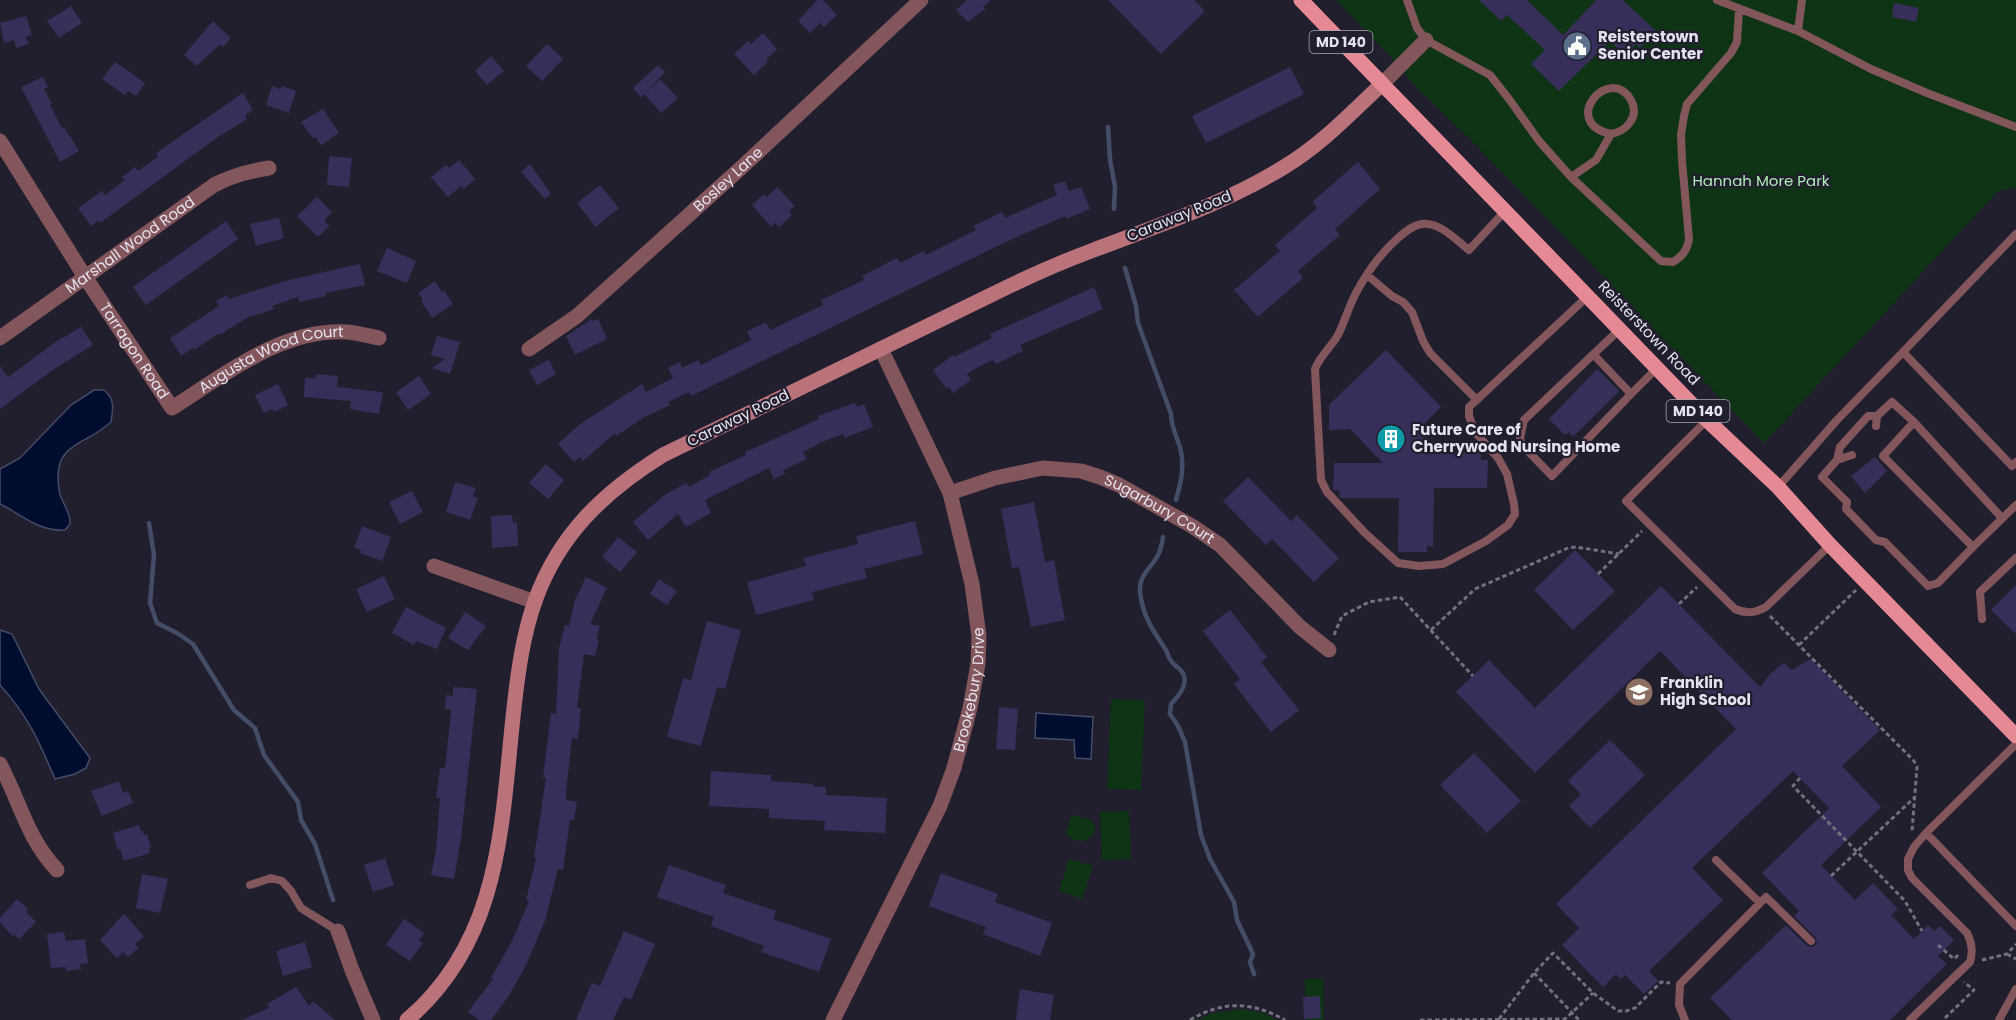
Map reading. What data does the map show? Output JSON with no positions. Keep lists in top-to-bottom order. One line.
{"streets":{"main road":["MD 140","Reisterstown Road"],"street":["Bosley Lane","Caraway Road","Marshall Wood Road","Tarragon Road","Augusta Wood Court","Sugarbury Court","Brookebury Drive"]},"crossings":[["MD 140","Caraway Road"],["MD 140","Reisterstown Road"],["Caraway Road","Reisterstown Road"],["Caraway Road","Brookebury Drive"],["Marshall Wood Road","Tarragon Road"],["Tarragon Road","Augusta Wood Court"],["Sugarbury Court","Brookebury Drive"]],"parks":["Hannah More Park"],"places":{"public building":["Reisterstown Senior Center"],"building":["Future Care of Cherrywood Nursing Home"],"school or university":["Franklin High School"]}}
